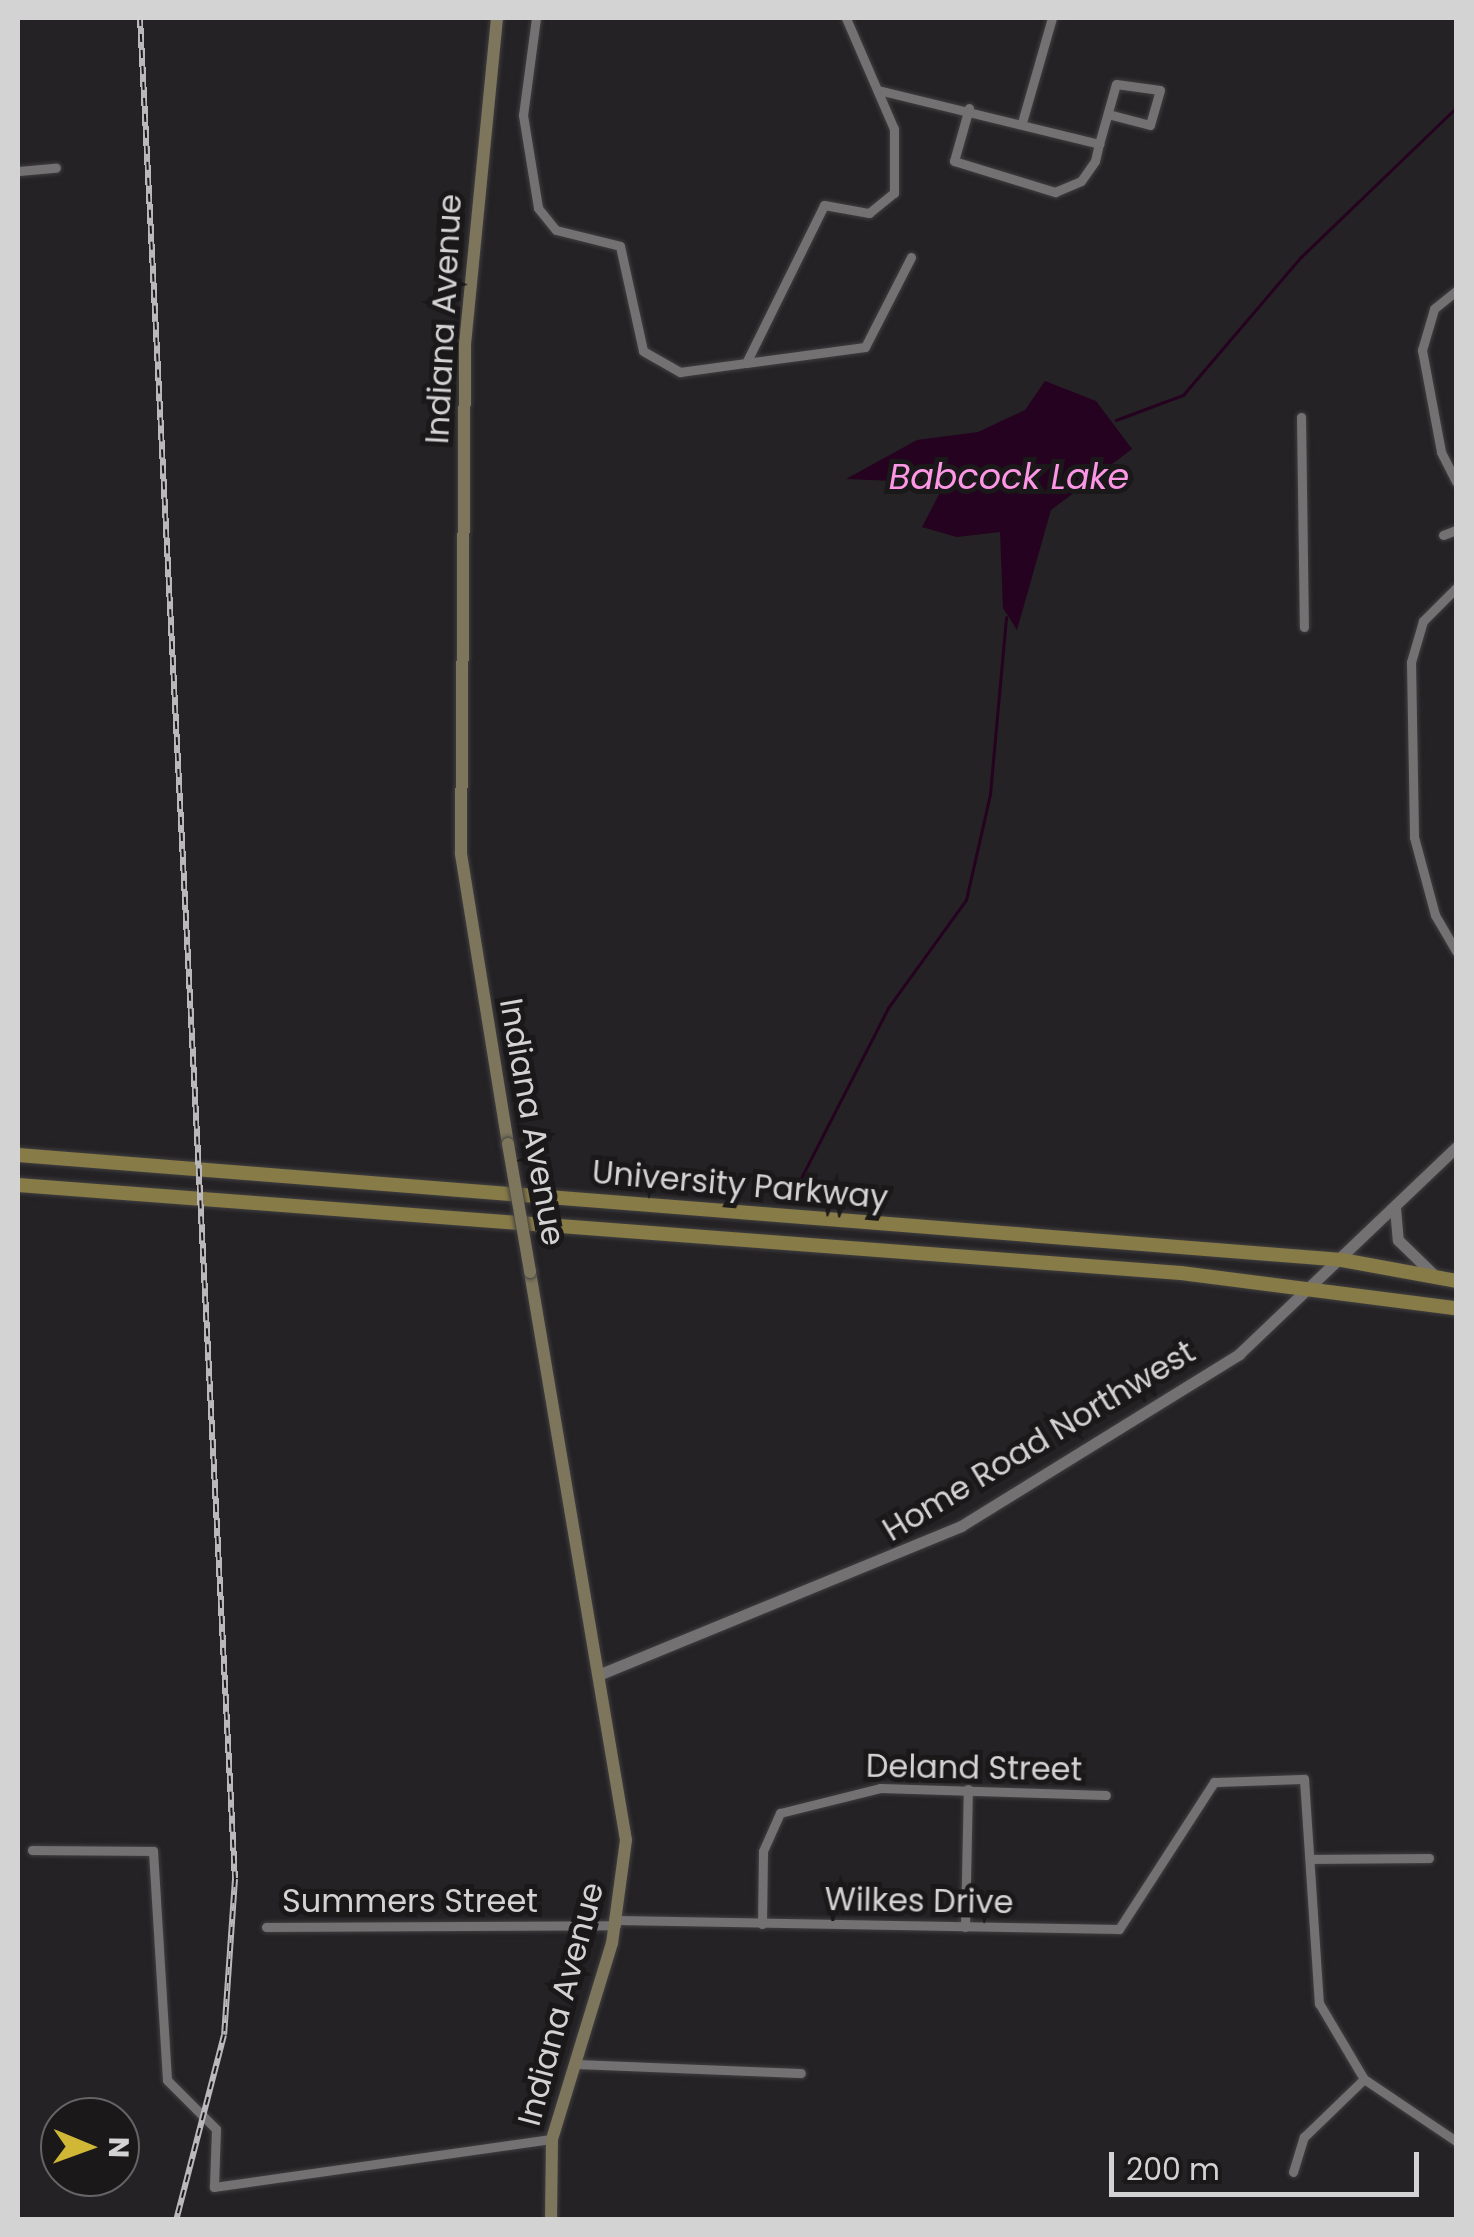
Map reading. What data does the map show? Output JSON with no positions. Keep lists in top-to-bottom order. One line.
{"streets":{"main road":["Indiana Avenue","University Parkway"],"street":["Home Road Northwest","Deland Street","Summers Street","Wilkes Drive"]},"crossings":[["Indiana Avenue","Home Road Northwest"],["Indiana Avenue","Summers Street"],["Indiana Avenue","Wilkes Drive"],["University Parkway","Home Road Northwest"],["Deland Street","Wilkes Drive"],["Summers Street","Wilkes Drive"]],"water":["Babcock Lake"],"scale_bar":"200 m","north":"right"}
